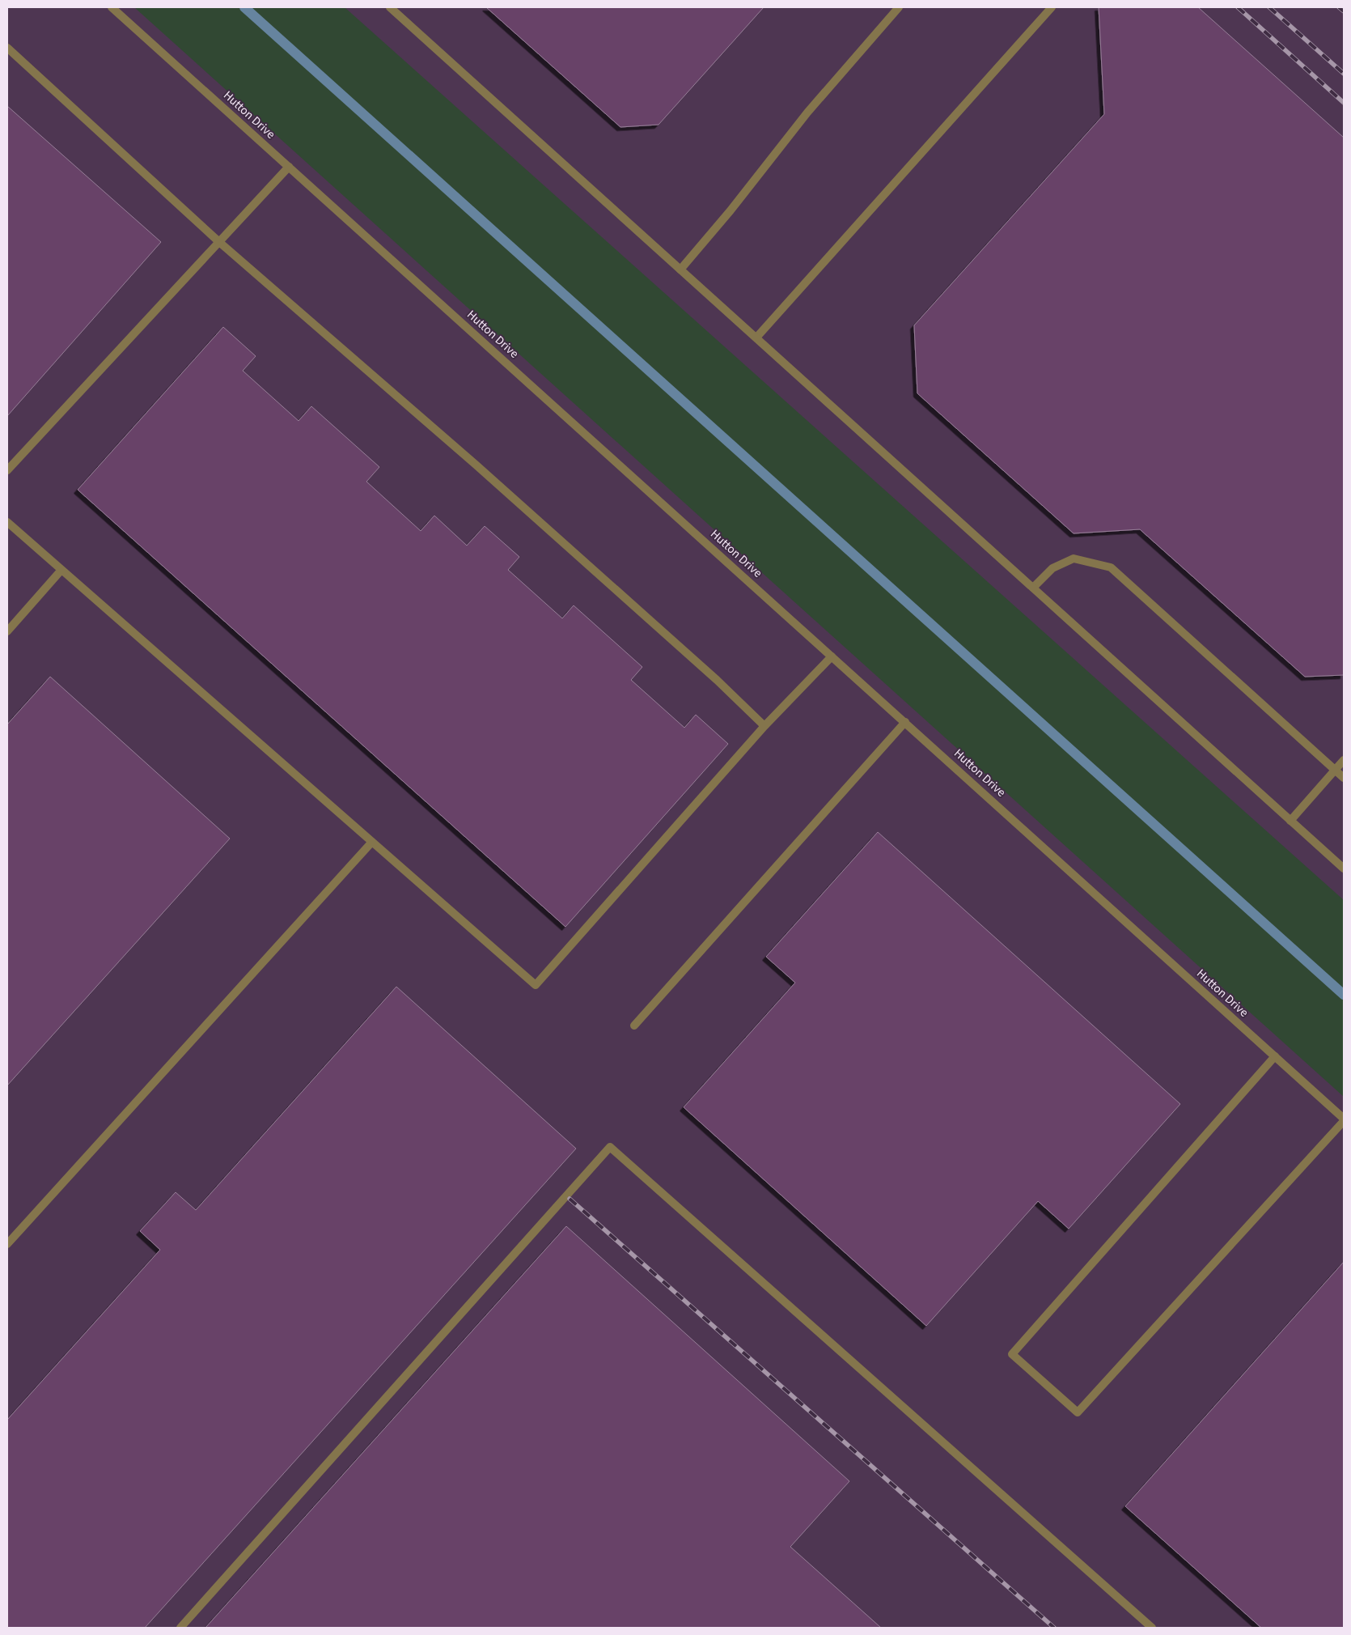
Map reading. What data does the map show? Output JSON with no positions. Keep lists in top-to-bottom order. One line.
{"streets":{"street":["Hutton Drive"]}}
